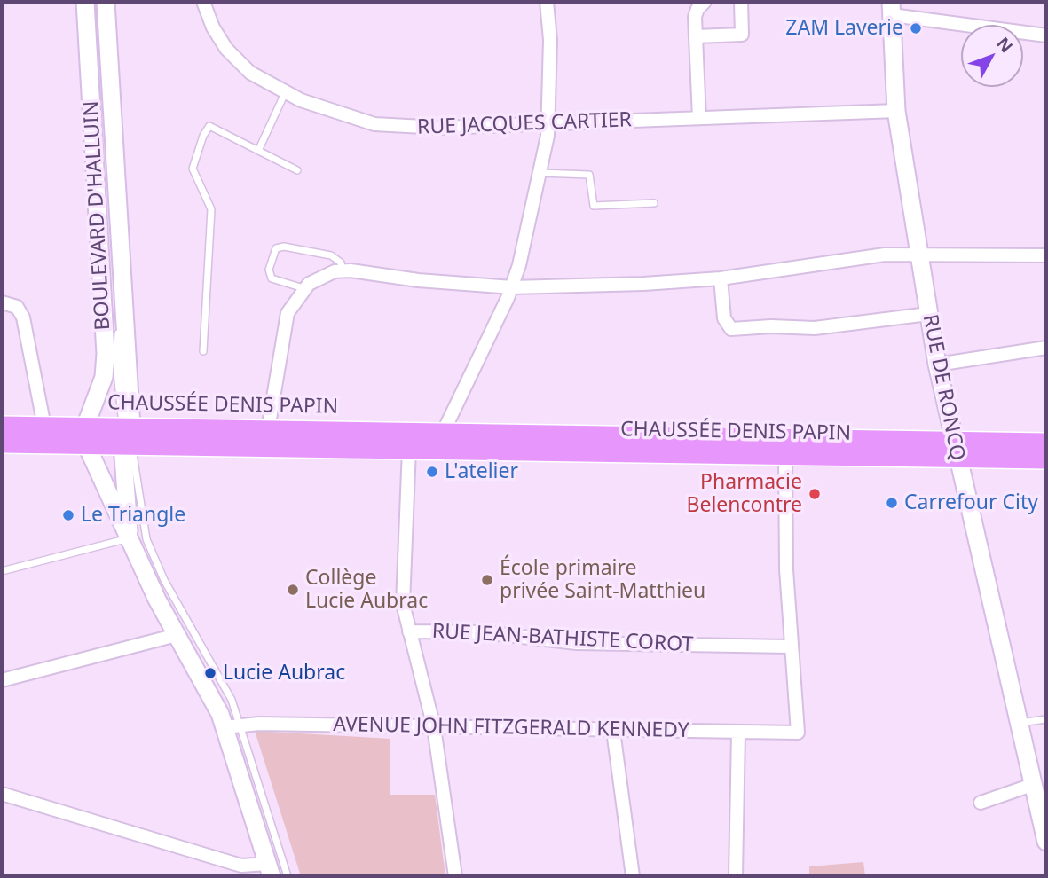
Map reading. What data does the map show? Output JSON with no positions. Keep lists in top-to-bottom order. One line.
{"streets":{"main road":["BOULEVARD D'HALLUIN","RUE DE RONCQ","CHAUSSÉE DENIS PAPIN"],"street":["RUE JACQUES CARTIER","RUE JEAN-BATHISTE COROT","AVENUE JOHN FITZGERALD KENNEDY"]},"crossings":[["RUE JACQUES CARTIER","RUE DE RONCQ"],["BOULEVARD D'HALLUIN","CHAUSSÉE DENIS PAPIN"],["RUE DE RONCQ","CHAUSSÉE DENIS PAPIN"],["RUE JEAN-BATHISTE COROT","AVENUE JOHN FITZGERALD KENNEDY"]],"places":["ZAM Laverie","L'atelier","Pharmacie Belencontre","Carrefour City","Le Triangle","École primaire privée Saint-Matthieu","Collège Lucie Aubrac","Lucie Aubrac"],"north":"top right"}
